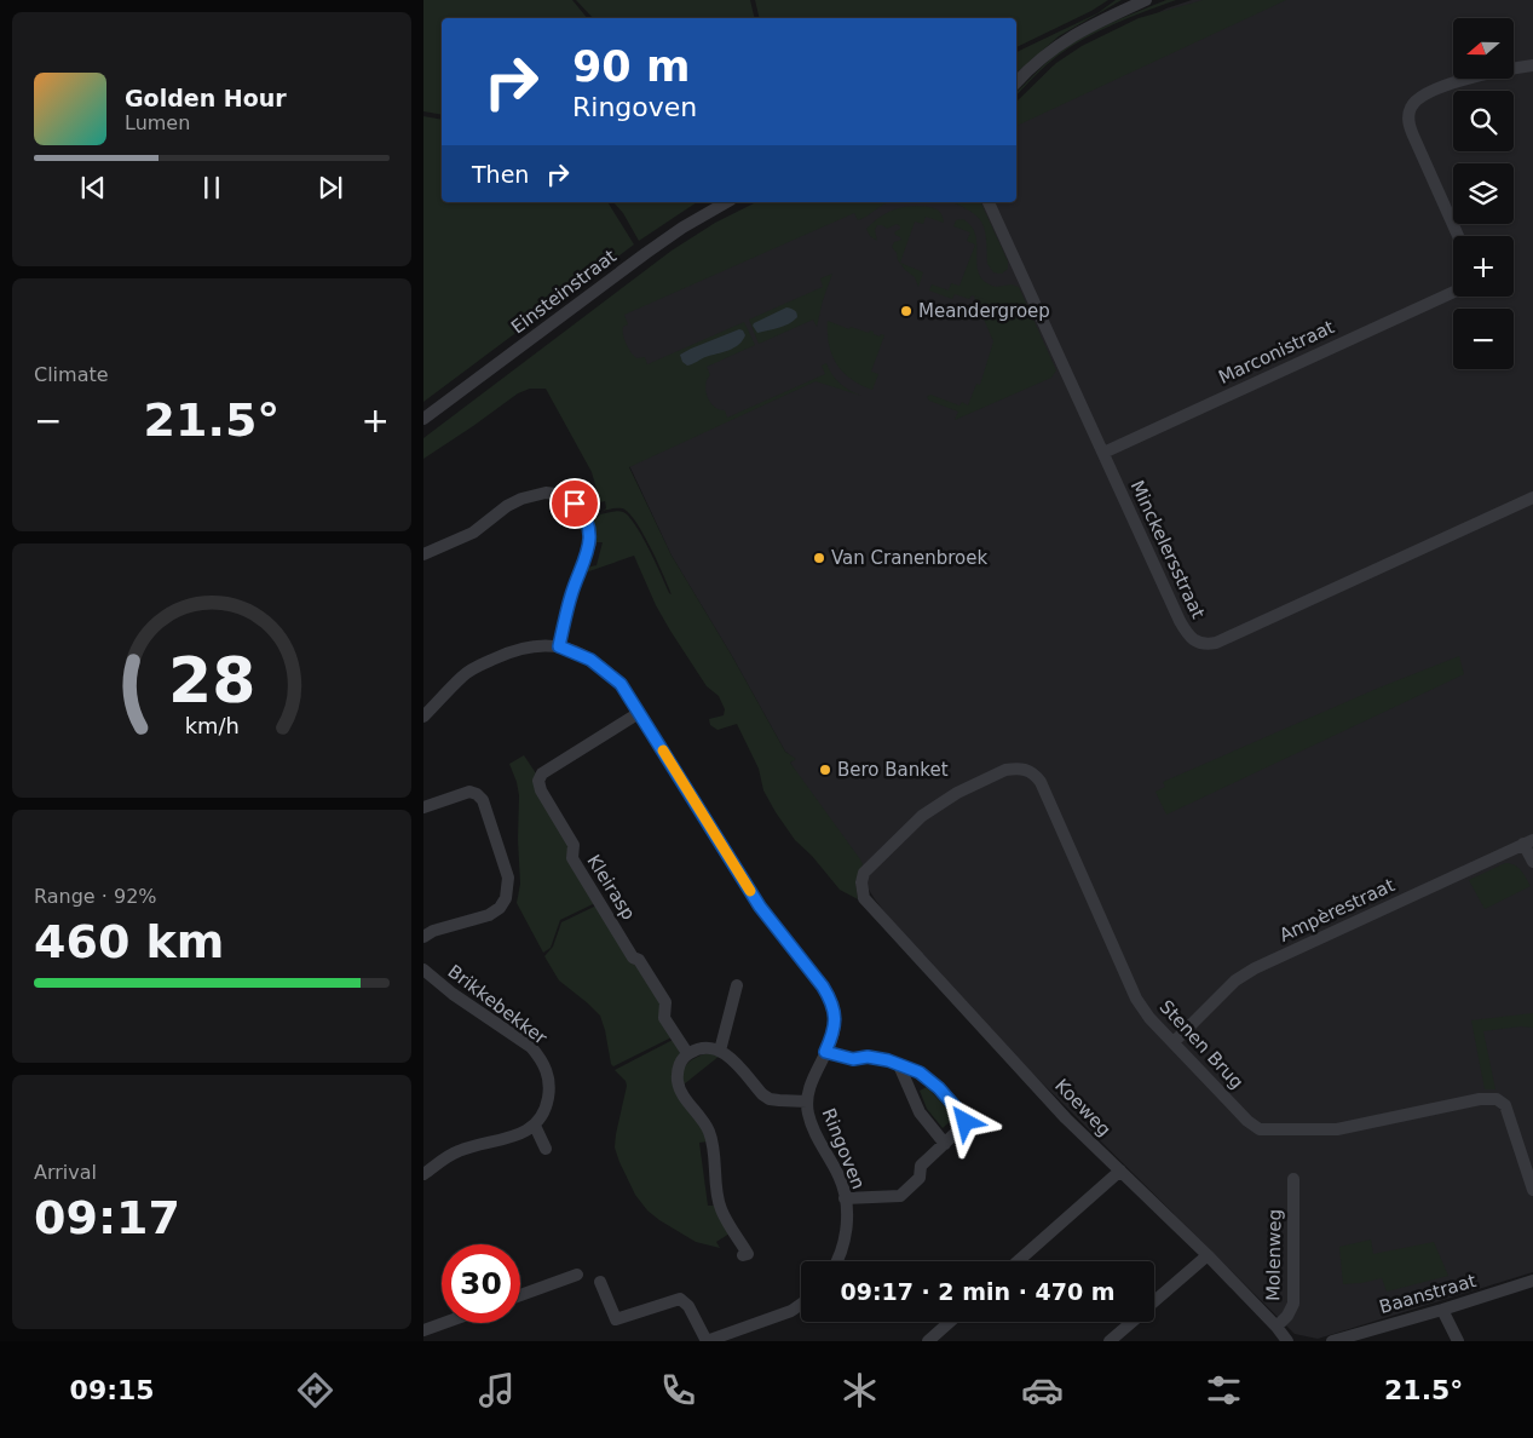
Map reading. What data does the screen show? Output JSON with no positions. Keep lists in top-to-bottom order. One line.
{"streets":{"street":["Einsteinstraat","Marconistraat","Minckelersstraat","Kleirasp","Ampèrestraat","Brikkebekker","Stenen Brug","Koeweg","Ringoven","Molenweg","Baanstraat"]},"crossings":[["Marconistraat","Minckelersstraat"],["Kleirasp","Ringoven"],["Ampèrestraat","Stenen Brug"],["Stenen Brug","Koeweg"],["Koeweg","Molenweg"]],"places":["Meandergroep","Van Cranenbroek","Bero Banket"],"north":"left","page":{"map_buttons":["+","−"],"turn":["90 m","Ringoven"],"song":["Golden Hour","Lumen"],"then":"Then","tile":["Climate",["Range · 92%","460 km"],["Arrival","09:17"]],"heat":["−","21.5°","+"],"limit":"30","trip":"09:17 · 2 min · 470 m","tabs":["09:15","21.5°"],"gauge":["28","km/h"]}}
